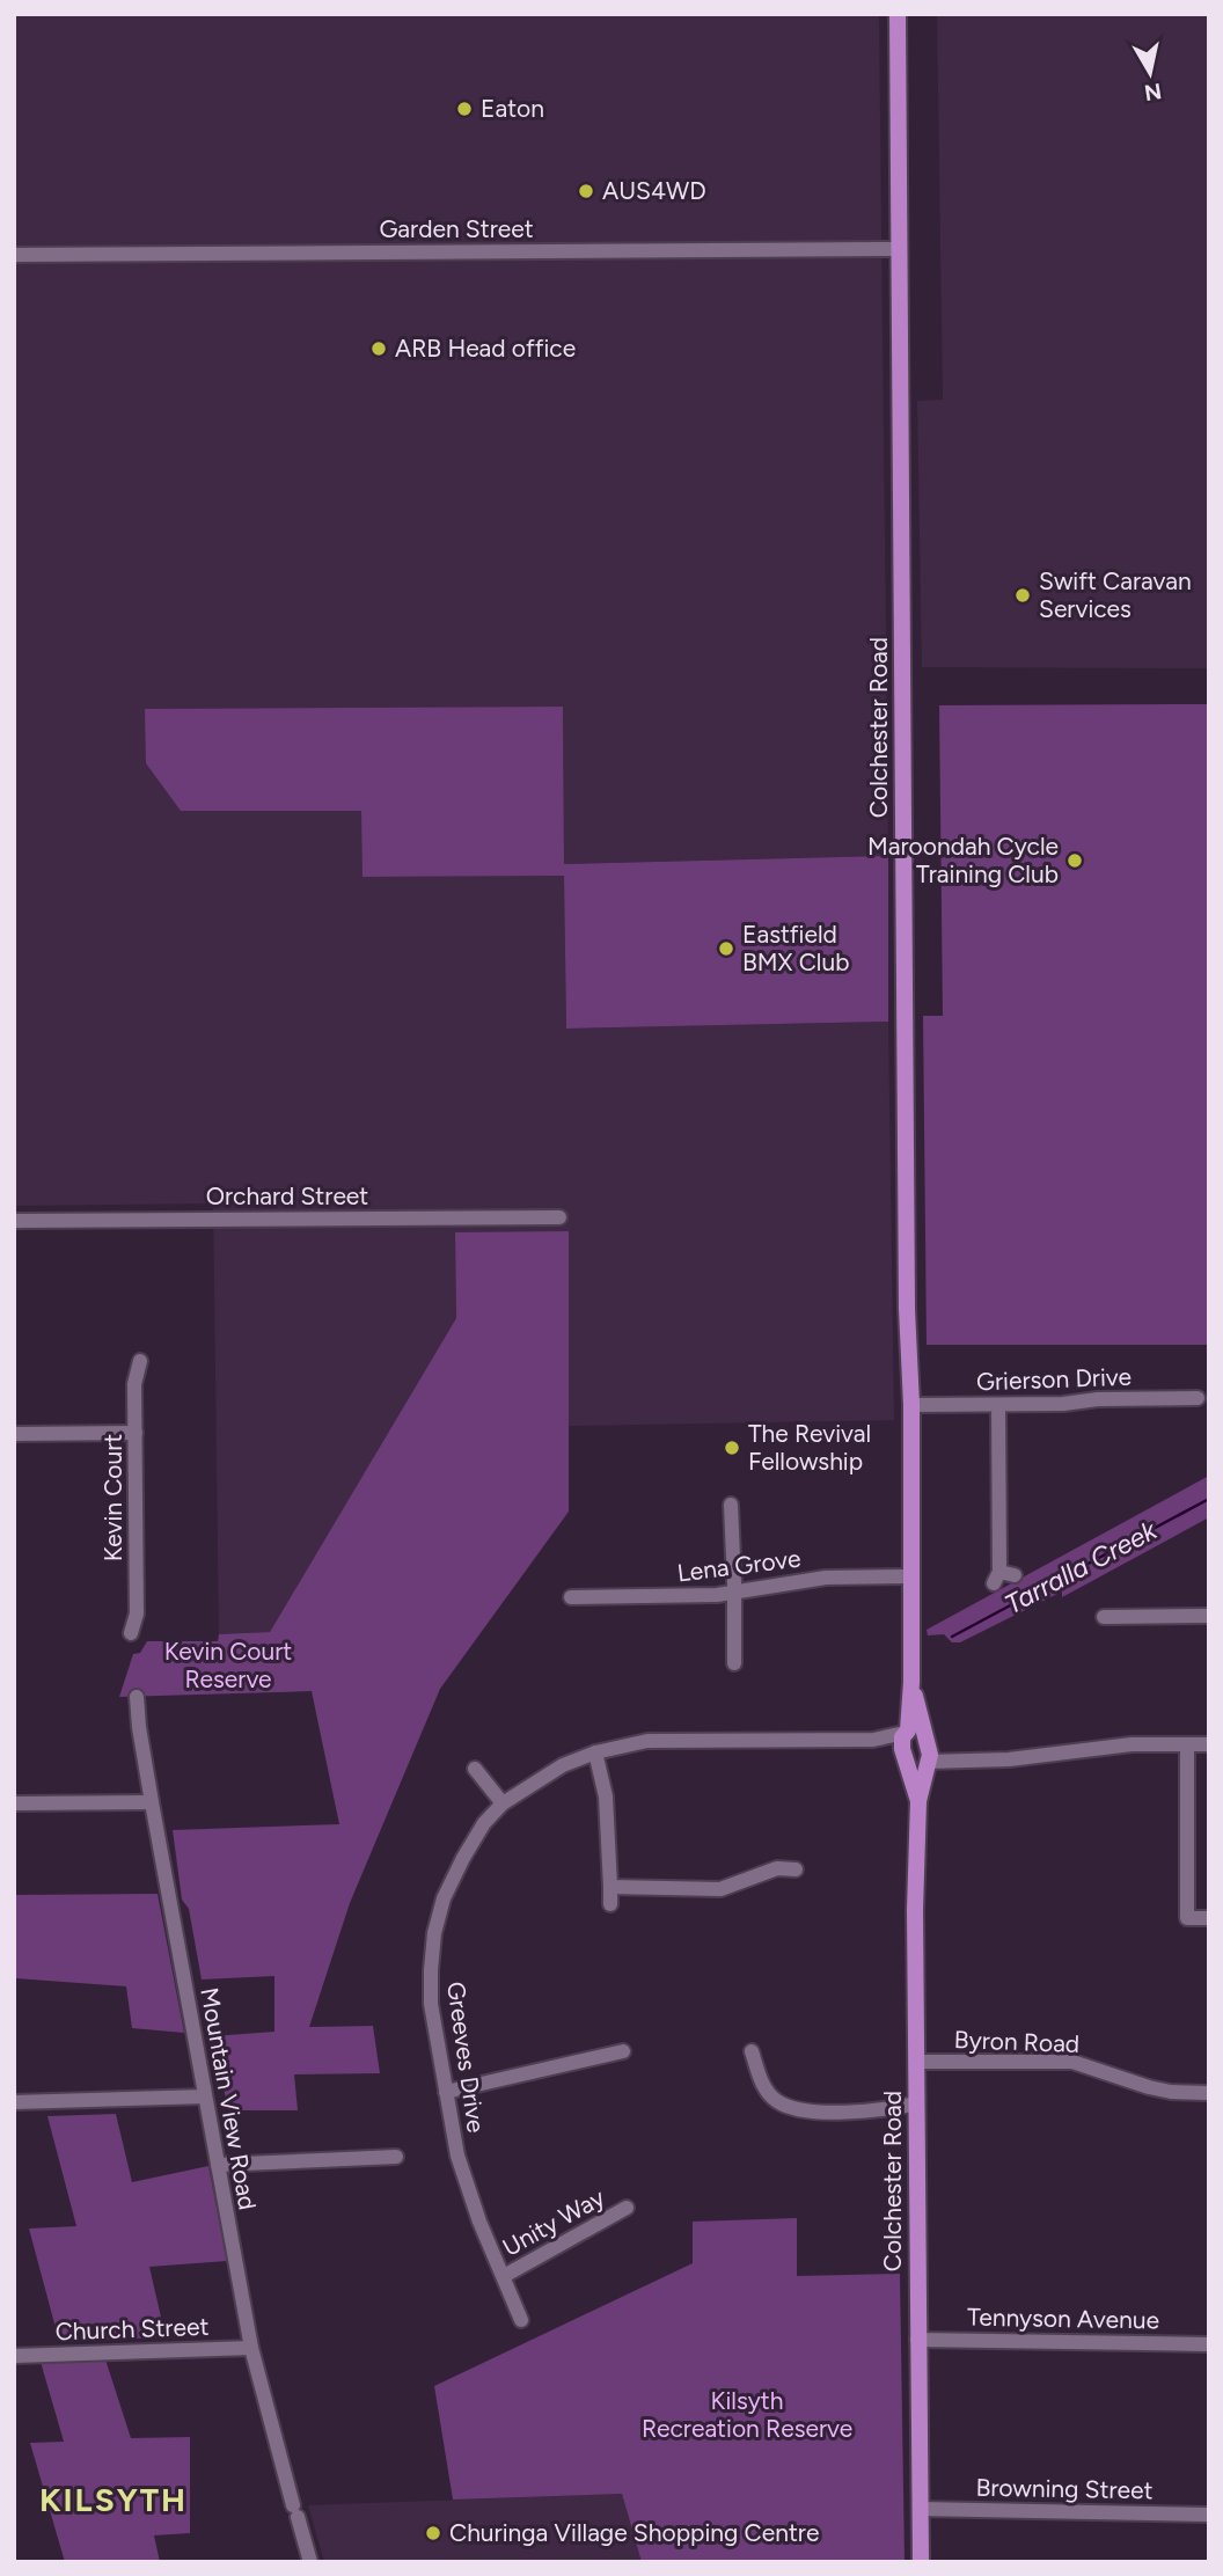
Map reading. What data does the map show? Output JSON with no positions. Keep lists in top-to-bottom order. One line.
{"streets":{"main road":["Colchester Road"],"street":["Garden Street","Orchard Street","Grierson Drive","Kevin Court","Lena Grove","Byron Road","Greeves Drive","Mountain View Road","Unity Way","Tennyson Avenue","Church Street","Browning Street"]},"crossings":[["Garden Street","Colchester Road"],["Colchester Road","Grierson Drive"],["Colchester Road","Lena Grove"],["Colchester Road","Byron Road"],["Colchester Road","Greeves Drive"],["Colchester Road","Tennyson Avenue"],["Colchester Road","Browning Street"],["Greeves Drive","Unity Way"],["Mountain View Road","Church Street"]],"districts":["KILSYTH"],"water":["Tarralla Creek"],"parks":["Kevin Court Reserve","Kilsyth Recreation Reserve"],"places":["Eaton","AUS4WD","ARB Head office","Swift Caravan Services","Maroondah Cycle Training Club","Eastfield BMX Club","The Revival Fellowship","Churinga Village Shopping Centre"],"north":"bottom"}
